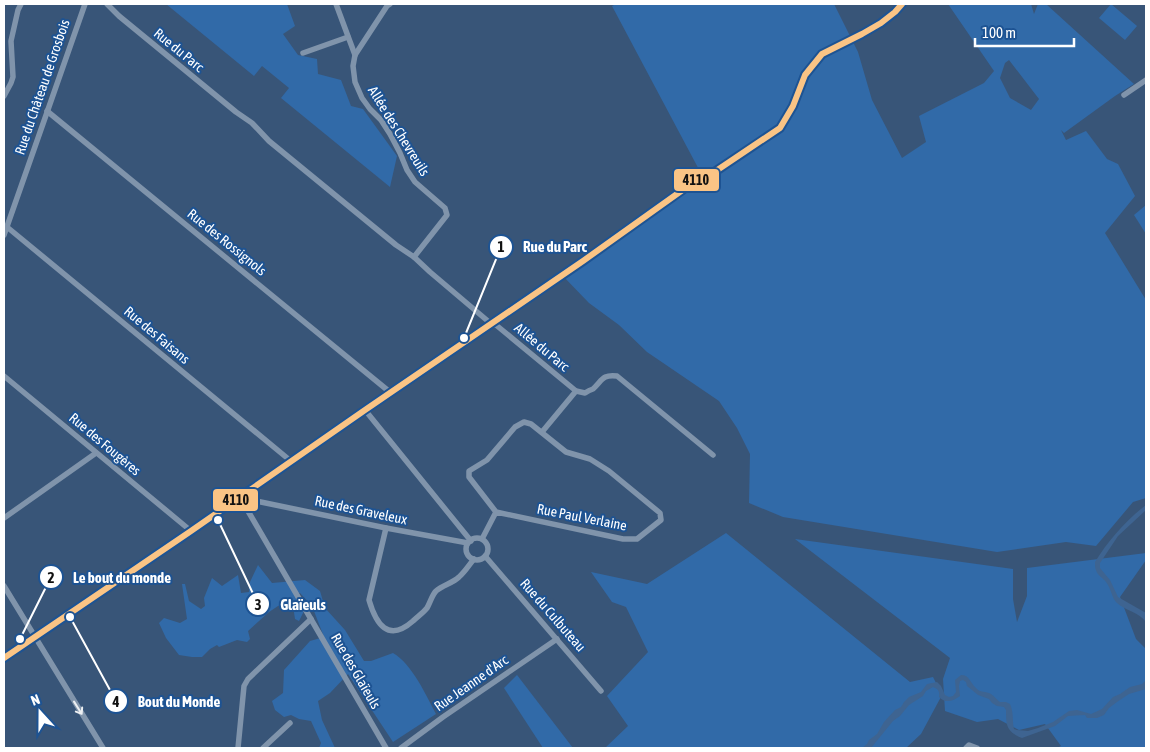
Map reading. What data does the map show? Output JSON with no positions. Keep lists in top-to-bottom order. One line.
{"streets":{"street":["Rue du Parc","Rue du Château de Grosbois","Allée des Chevreuils","Rue des Rossignols","Rue des Faisans","Allée du Parc","Rue des Fougères","Rue des Graveleux","Rue Paul Verlaine","Rue du Culbuteau","Rue des Glaïeuls","Rue Jeanne d'Arc"]},"crossings":[["Rue du Parc","Allée des Chevreuils"],["Rue du Parc","Allée du Parc"],["Rue du Château de Grosbois","Rue des Rossignols"],["Rue du Château de Grosbois","Rue des Faisans"],["Rue des Graveleux","Rue du Culbuteau"],["Rue des Graveleux","Rue des Glaïeuls"],["Rue du Culbuteau","Rue Jeanne d'Arc"]],"places":["Rue du Parc","Glaïeuls","Bout du Monde","Le bout du monde"],"lines":["transit line 4110"],"scale_bar":"100 m","north":"top"}
